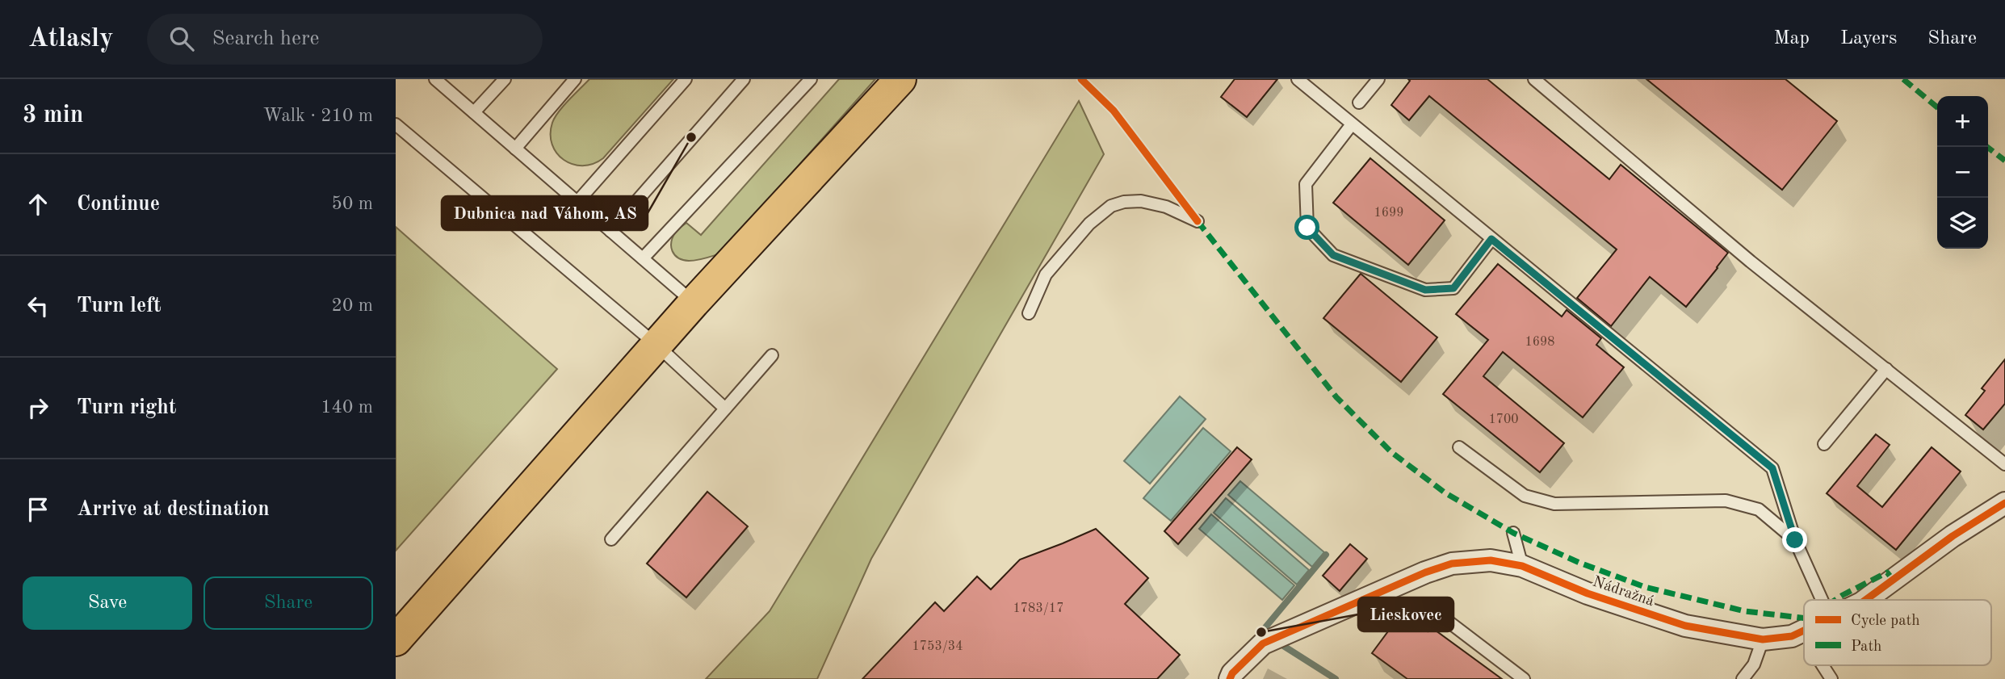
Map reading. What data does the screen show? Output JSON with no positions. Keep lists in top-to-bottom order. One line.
{"streets":{"street":["Nádražná"]},"places":["Dubnica nad Váhom, AS","Lieskovec"],"house_numbers":["1699","1698","1700","1783/17","1753/34"],"legend":["Cycle path","Path"],"page":{"header":"Atlasly","search":"Search here","nav":["Map","Layers","Share"],"heading":["3 min","Walk · 210 m"],"map_buttons":["+","−"],"list":[["Continue","50 m"],["Turn left","20 m"],["Turn right","140 m"],"Arrive at destination"],"buttons":["Save","Share"]}}
